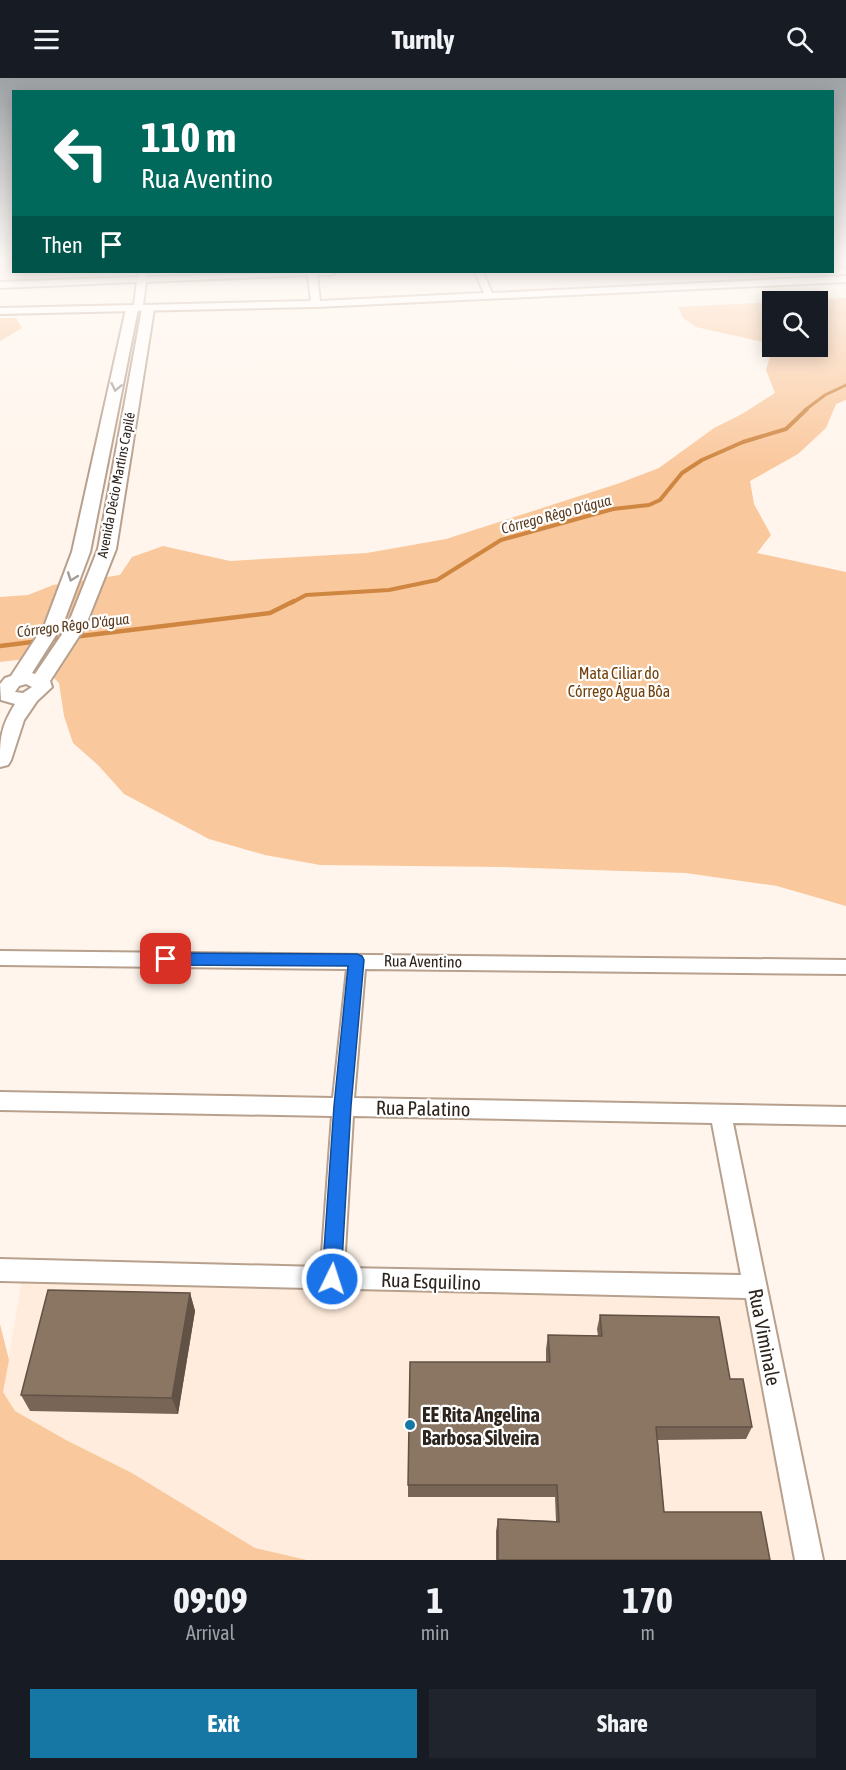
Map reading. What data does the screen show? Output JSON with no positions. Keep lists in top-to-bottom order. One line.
{"streets":{"street":["Avenida Décio Martins Capilé","Rua Aventino","Rua Palatino","Rua Esquilino","Rua Viminale"]},"crossings":[["Rua Palatino","Rua Viminale"],["Rua Esquilino","Rua Viminale"]],"water":["Córrego Rêgo D'água"],"parks":["Mata Ciliar do Córrego Água Bôa"],"places":["EE Rita Angelina Barbosa Silveira"],"page":{"header":"Turnly","turn":["110 m","Rua Aventino"],"then":"Then","eta":["09:09","Arrival","1","min","170","m"],"buttons":["Exit","Share"]}}
